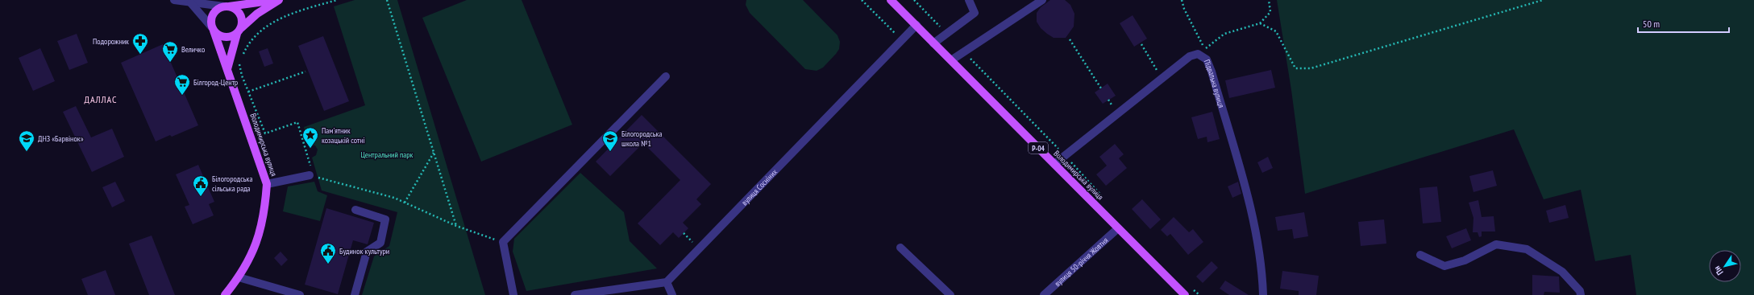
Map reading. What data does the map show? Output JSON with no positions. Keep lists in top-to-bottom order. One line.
{"streets":{"main road":["Володимирська вулиця","Р-04"],"street":["Підвальна вулиця","вулиця Сосніних","вулиця 50-річчя Жовтня"]},"crossings":[["Підвальна вулиця","Володимирська вулиця"],["Володимирська вулиця","вулиця Сосніних"],["Володимирська вулиця","вулиця 50-річчя Жовтня"]],"districts":["ДАЛЛАС"],"parks":["Центральний парк"],"places":{"pharmacy":["Подорожник"],"supermarket":["Величко","Білгород-Центр"],"place":["Пам'ятник козацькій сотні"],"school or university":["ДНЗ «Барвінок»","Білогородська школа №1"],"public building":["Білогородська сільська рада","Будинок культури"]},"scale_bar":"50 m","north":"bottom left"}
